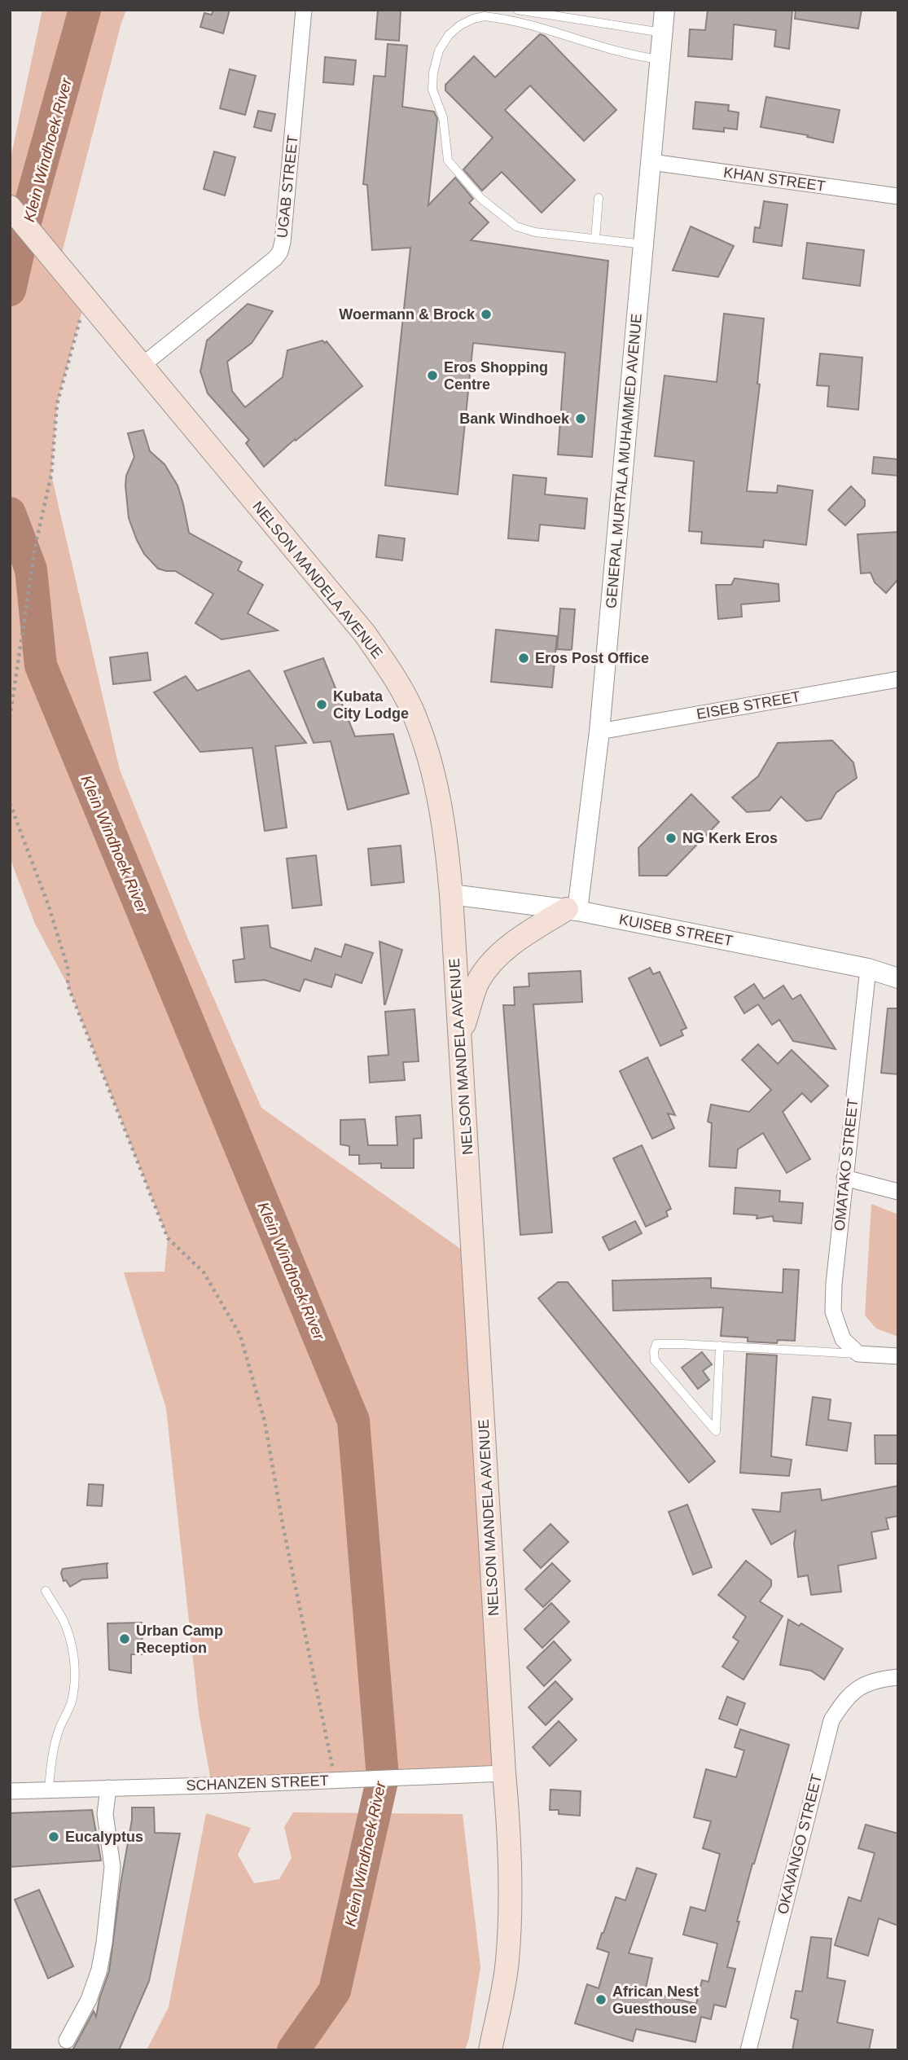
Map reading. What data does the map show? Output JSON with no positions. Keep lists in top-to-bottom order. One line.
{"streets":{"main road":["NELSON MANDELA AVENUE"],"street":["KHAN STREET","UGAB STREET","GENERAL MURTALA MUHAMMED AVENUE","EISEB STREET","KUISEB STREET","OMATAKO STREET","SCHANZEN STREET","OKAVANGO STREET"]},"crossings":[["KHAN STREET","GENERAL MURTALA MUHAMMED AVENUE"],["UGAB STREET","NELSON MANDELA AVENUE"],["GENERAL MURTALA MUHAMMED AVENUE","EISEB STREET"],["GENERAL MURTALA MUHAMMED AVENUE","KUISEB STREET"],["NELSON MANDELA AVENUE","KUISEB STREET"],["NELSON MANDELA AVENUE","SCHANZEN STREET"],["KUISEB STREET","OMATAKO STREET"]],"water":["Klein Windhoek River"],"places":["Woermann & Brock","Eros Shopping Centre","Bank Windhoek","Eros Post Office","Kubata City Lodge","NG Kerk Eros","Urban Camp Reception","Eucalyptus","African Nest Guesthouse"]}
